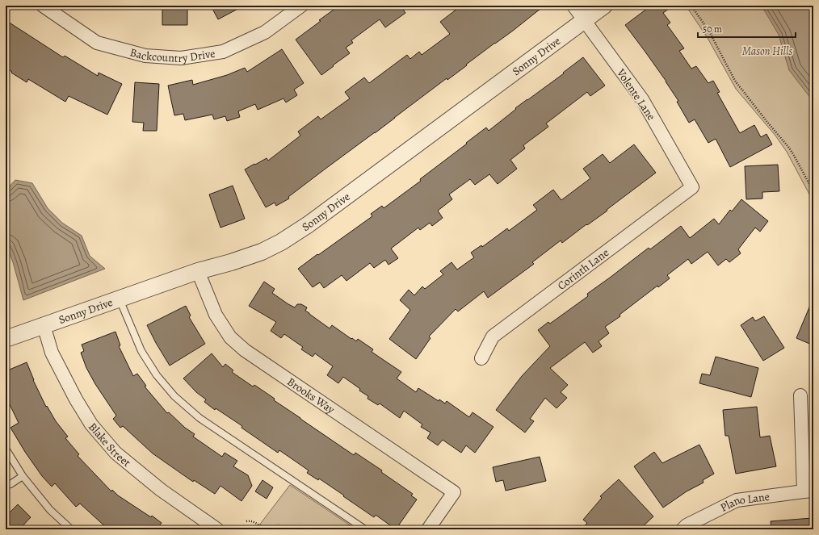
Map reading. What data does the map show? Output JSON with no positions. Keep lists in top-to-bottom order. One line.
{"streets":{"street":["Backcountry Drive","Sonny Drive","Volente Lane","Corinth Lane","Brooks Way","Blake Street","Plano Lane"]},"crossings":[["Sonny Drive","Volente Lane"],["Sonny Drive","Brooks Way"],["Sonny Drive","Blake Street"],["Volente Lane","Corinth Lane"]],"parks":["Mason Hills"],"scale_bar":"50 m"}
